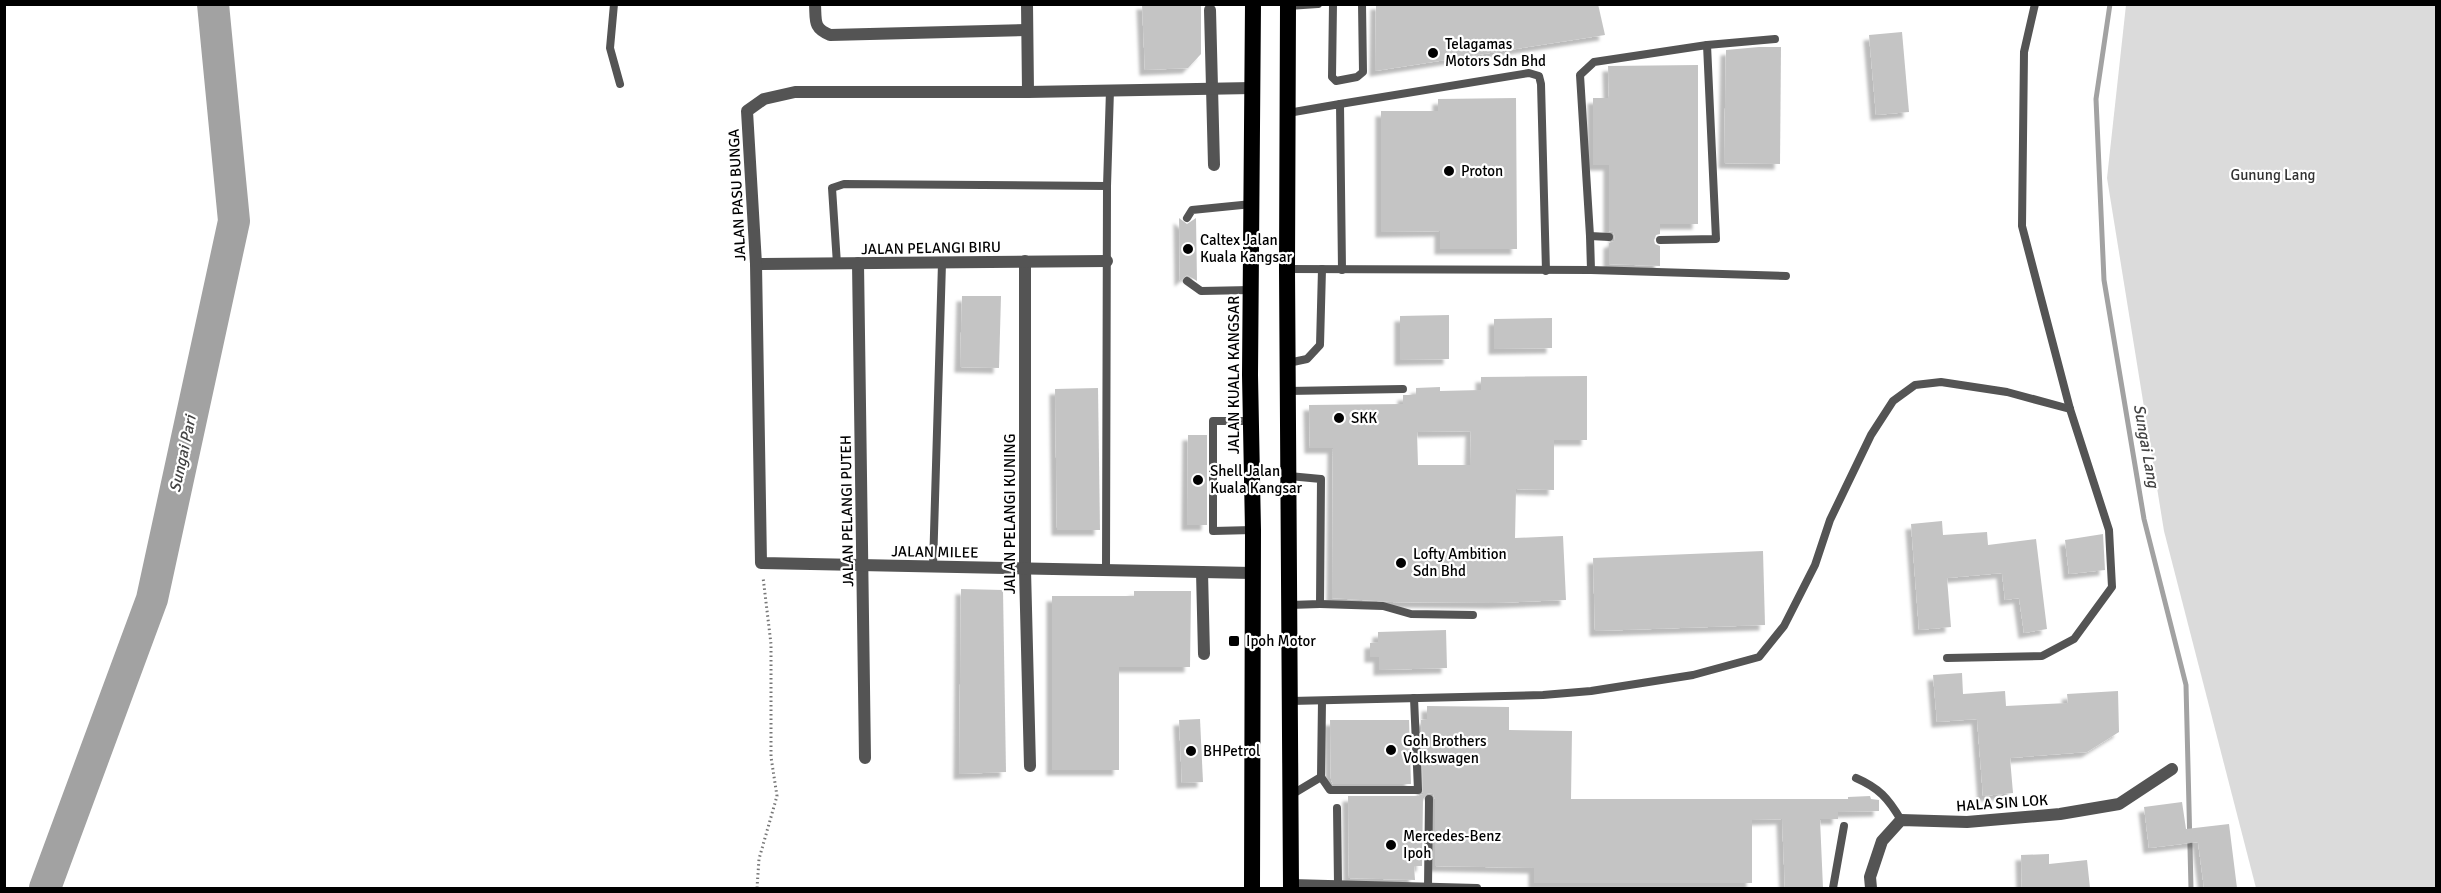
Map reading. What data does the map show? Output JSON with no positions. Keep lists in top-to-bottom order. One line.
{"streets":{"highway":["JALAN KUALA KANGSAR"],"street":["JALAN PASU BUNGA","JALAN PELANGI BIRU","JALAN PELANGI PUTEH","JALAN PELANGI KUNING","JALAN MILEE","HALA SIN LOK"]},"crossings":[["JALAN PASU BUNGA","JALAN PELANGI BIRU"],["JALAN PASU BUNGA","JALAN KUALA KANGSAR"],["JALAN PASU BUNGA","JALAN MILEE"],["JALAN PELANGI BIRU","JALAN PELANGI PUTEH"],["JALAN PELANGI BIRU","JALAN PELANGI KUNING"],["JALAN KUALA KANGSAR","JALAN MILEE"],["JALAN PELANGI PUTEH","JALAN MILEE"],["JALAN PELANGI KUNING","JALAN MILEE"]],"water":["Sungai Lang","Sungai Pari"],"parks":["Gunung Lang"],"places":{"other":["Telagamas Motors Sdn Bhd","Proton","Caltex Jalan Kuala Kangsar","SKK","Shell Jalan Kuala Kangsar","Lofty Ambition Sdn Bhd","Goh Brothers Volkswagen","BHPetrol","Mercedes-Benz Ipoh"],"transit":["Ipoh Motor"]}}
